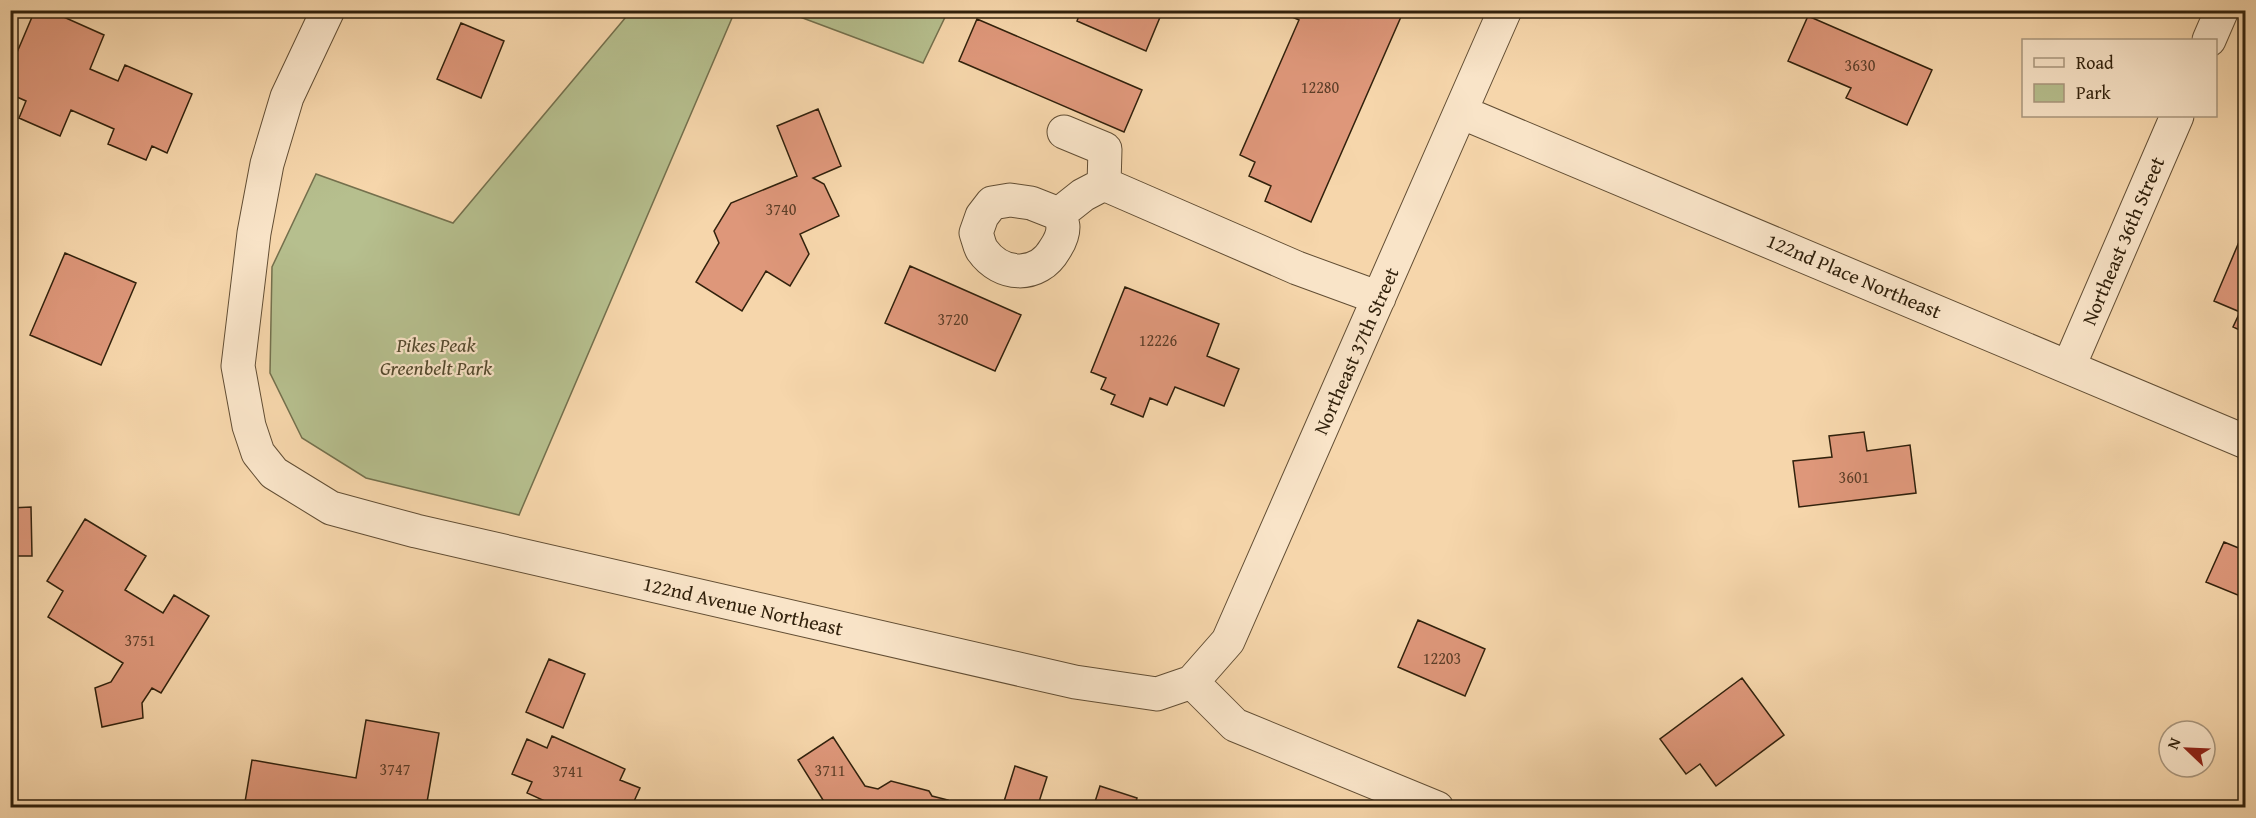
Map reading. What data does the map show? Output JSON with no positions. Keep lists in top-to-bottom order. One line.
{"streets":{"street":["Northeast 36th Street","122nd Place Northeast","Northeast 37th Street","122nd Avenue Northeast"]},"crossings":[["Northeast 36th Street","122nd Place Northeast"],["122nd Place Northeast","Northeast 37th Street"],["Northeast 37th Street","122nd Avenue Northeast"]],"parks":["Pikes Peak Greenbelt Park"],"house_numbers":["3630","12280","3740","3720","12226","3601","3751","12203","3747","3711","3741"],"legend":["Road","Park"],"north":"top left"}
